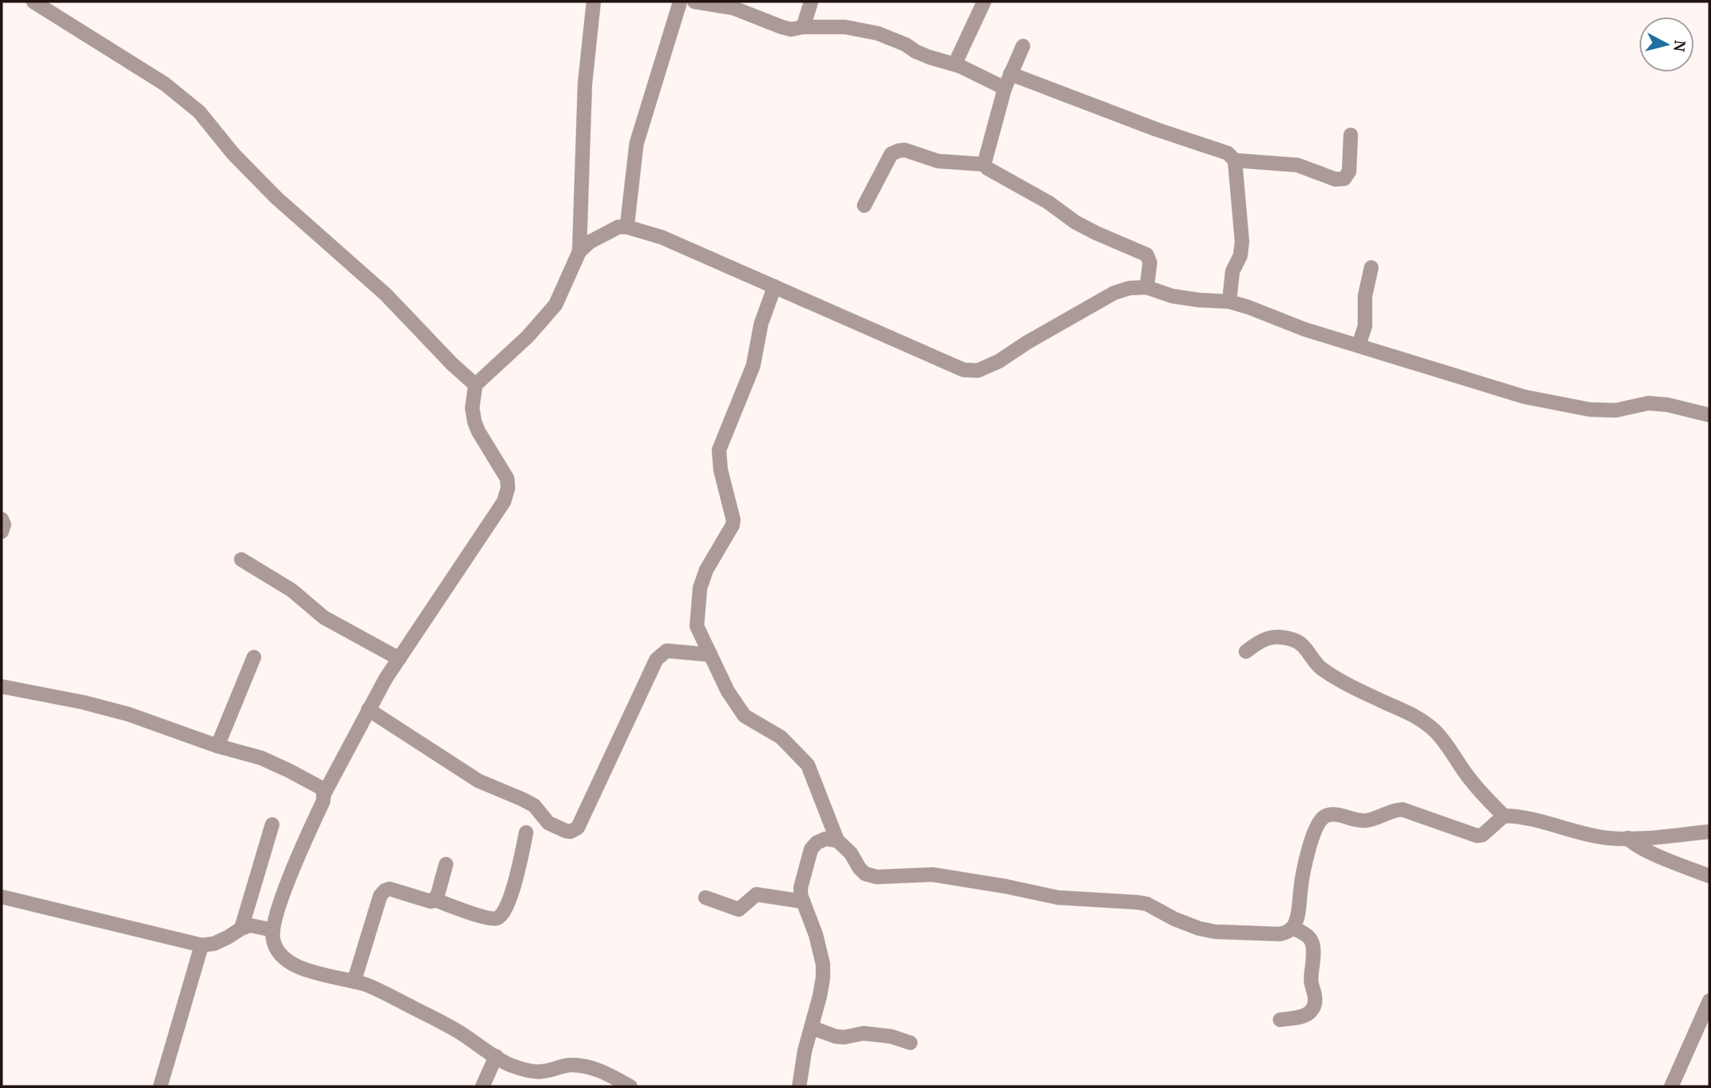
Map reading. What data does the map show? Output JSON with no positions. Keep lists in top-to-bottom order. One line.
{"north":"right"}
